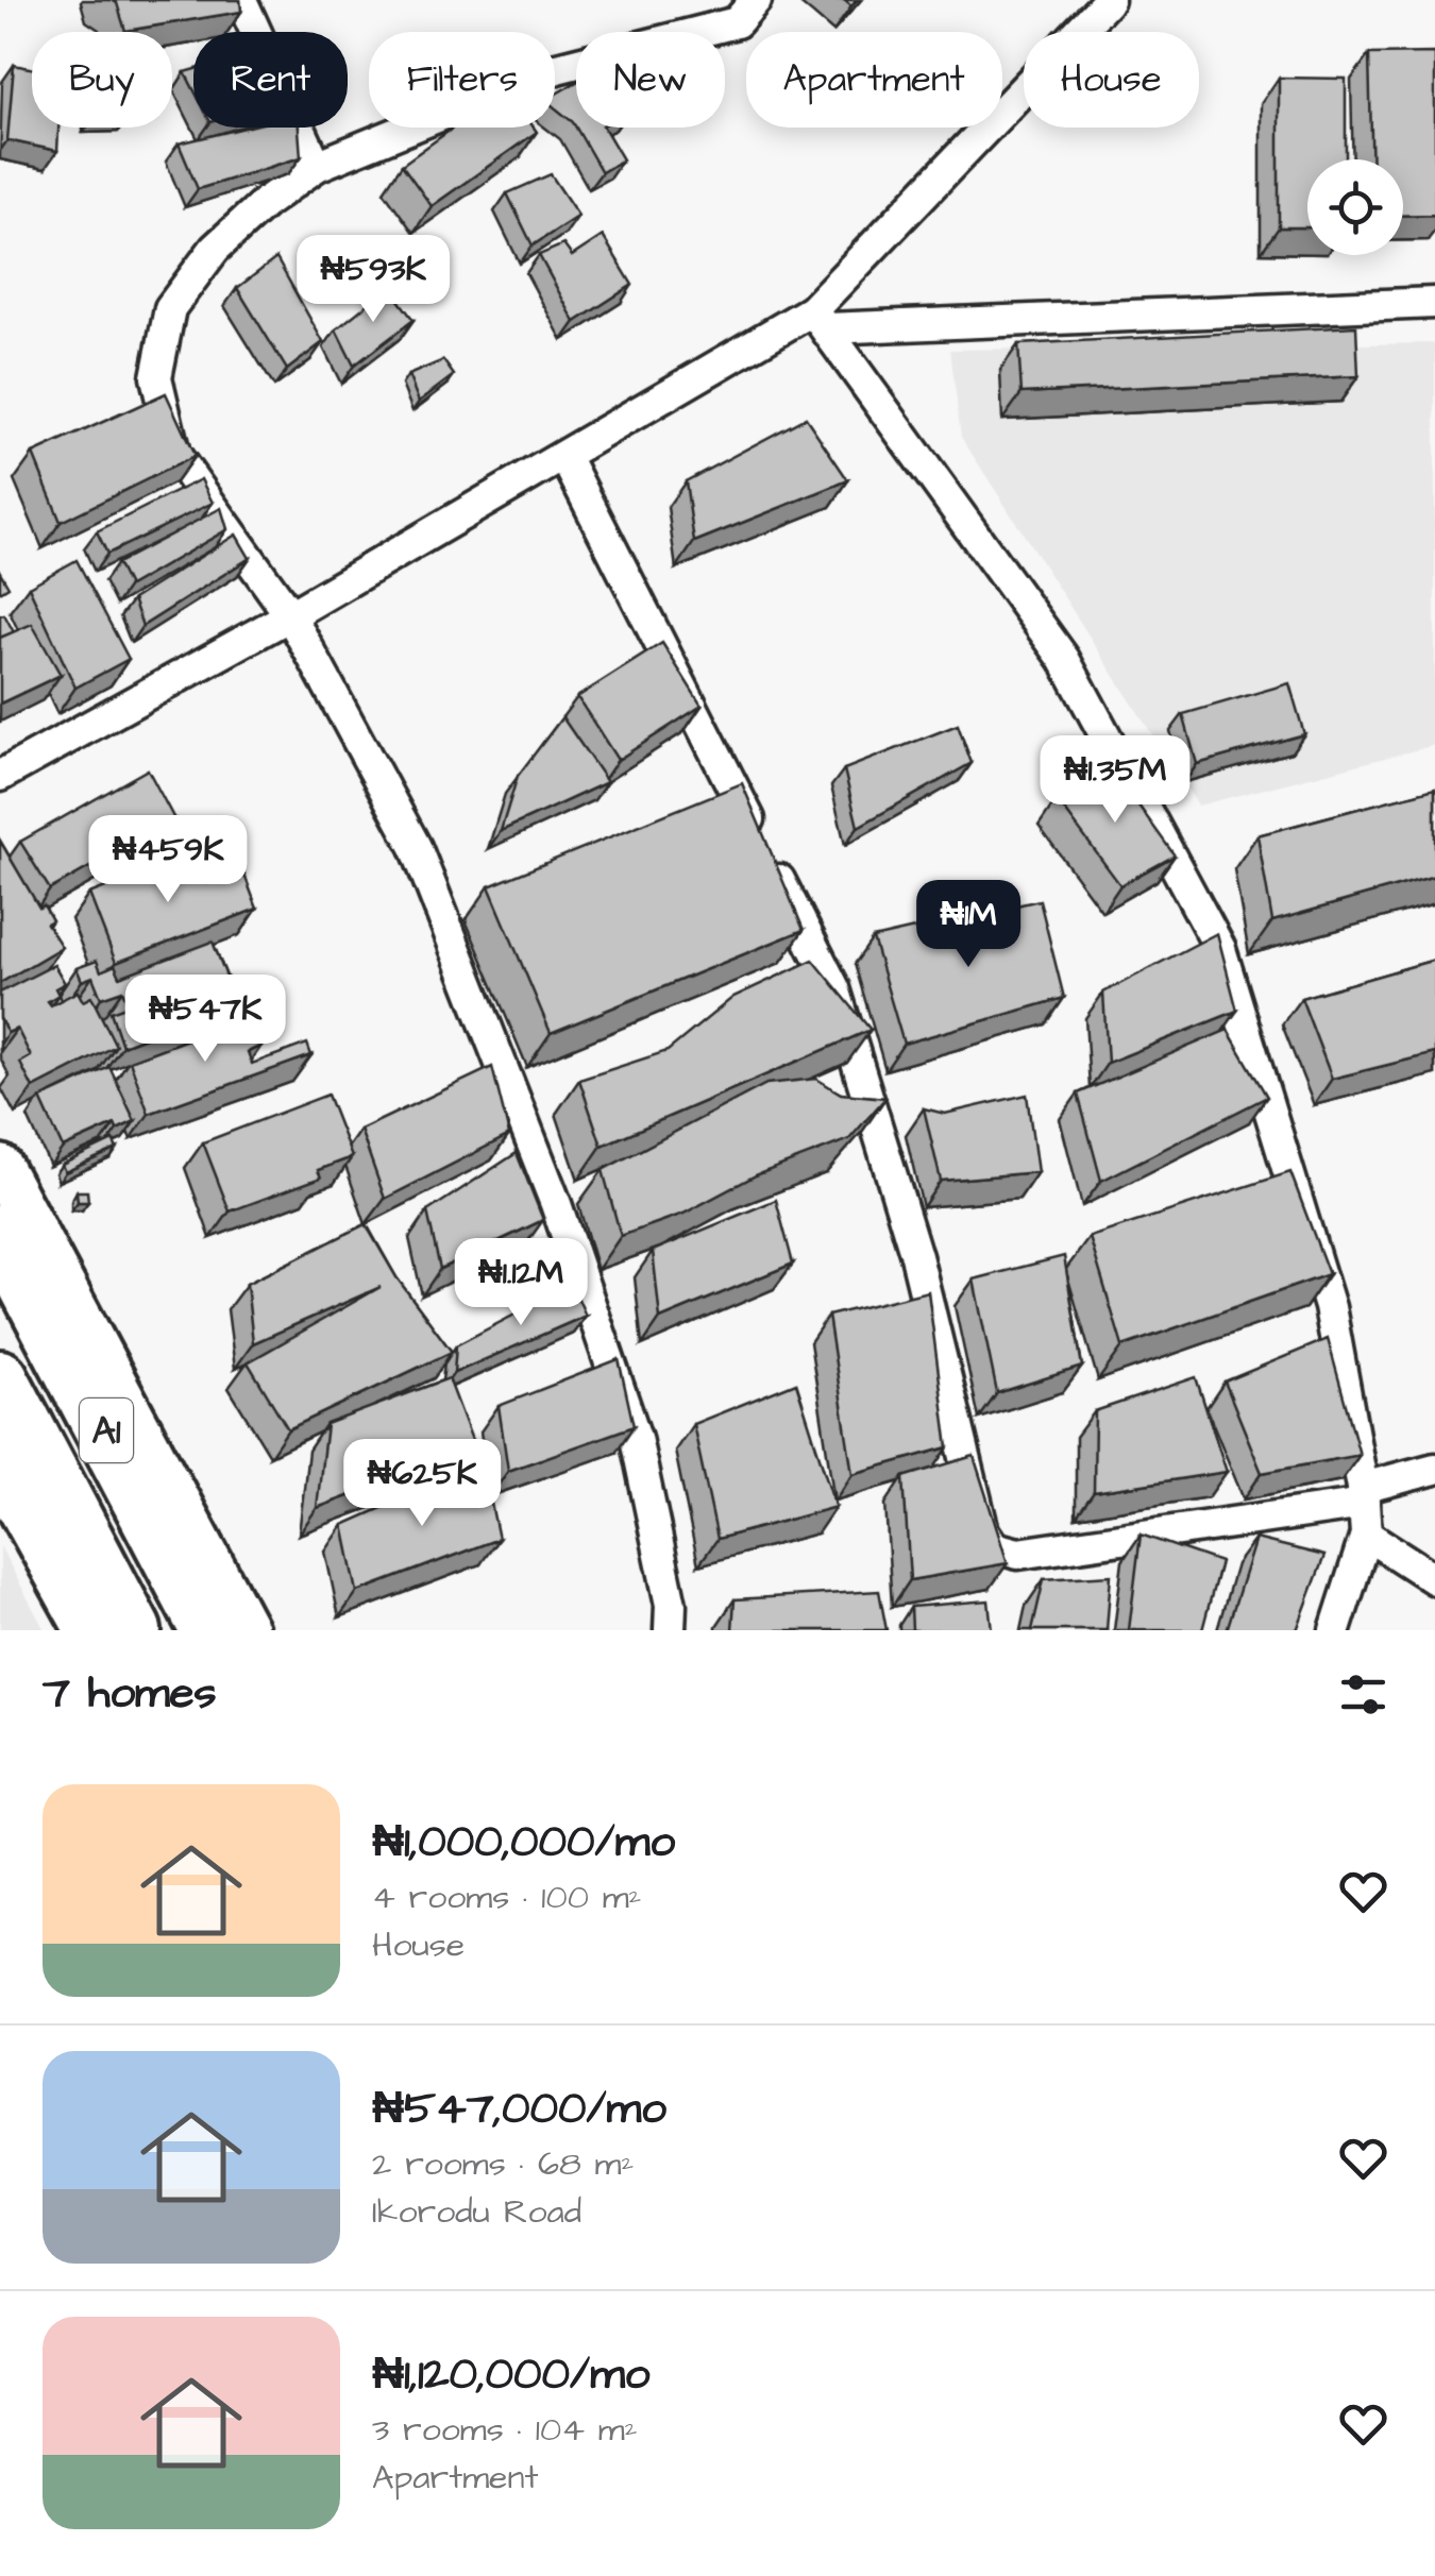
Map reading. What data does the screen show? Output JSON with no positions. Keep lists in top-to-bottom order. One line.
{"streets":{"highway":["A1"]},"page":{"chip":["Buy","Rent","Filters","New","Apartment","House"],"price":["₦593K","₦1.35M","₦459K","₦1M","₦547K","₦1.12M","₦625K"],"heading":"7 homes","list":[{"name":"₦1,000,000/mo","note":"4 rooms · 100 m² · House"},{"name":"₦547,000/mo","note":"2 rooms · 68 m² · Ikorodu Road"},{"name":"₦1,120,000/mo","note":"3 rooms · 104 m² · Apartment"}]}}
